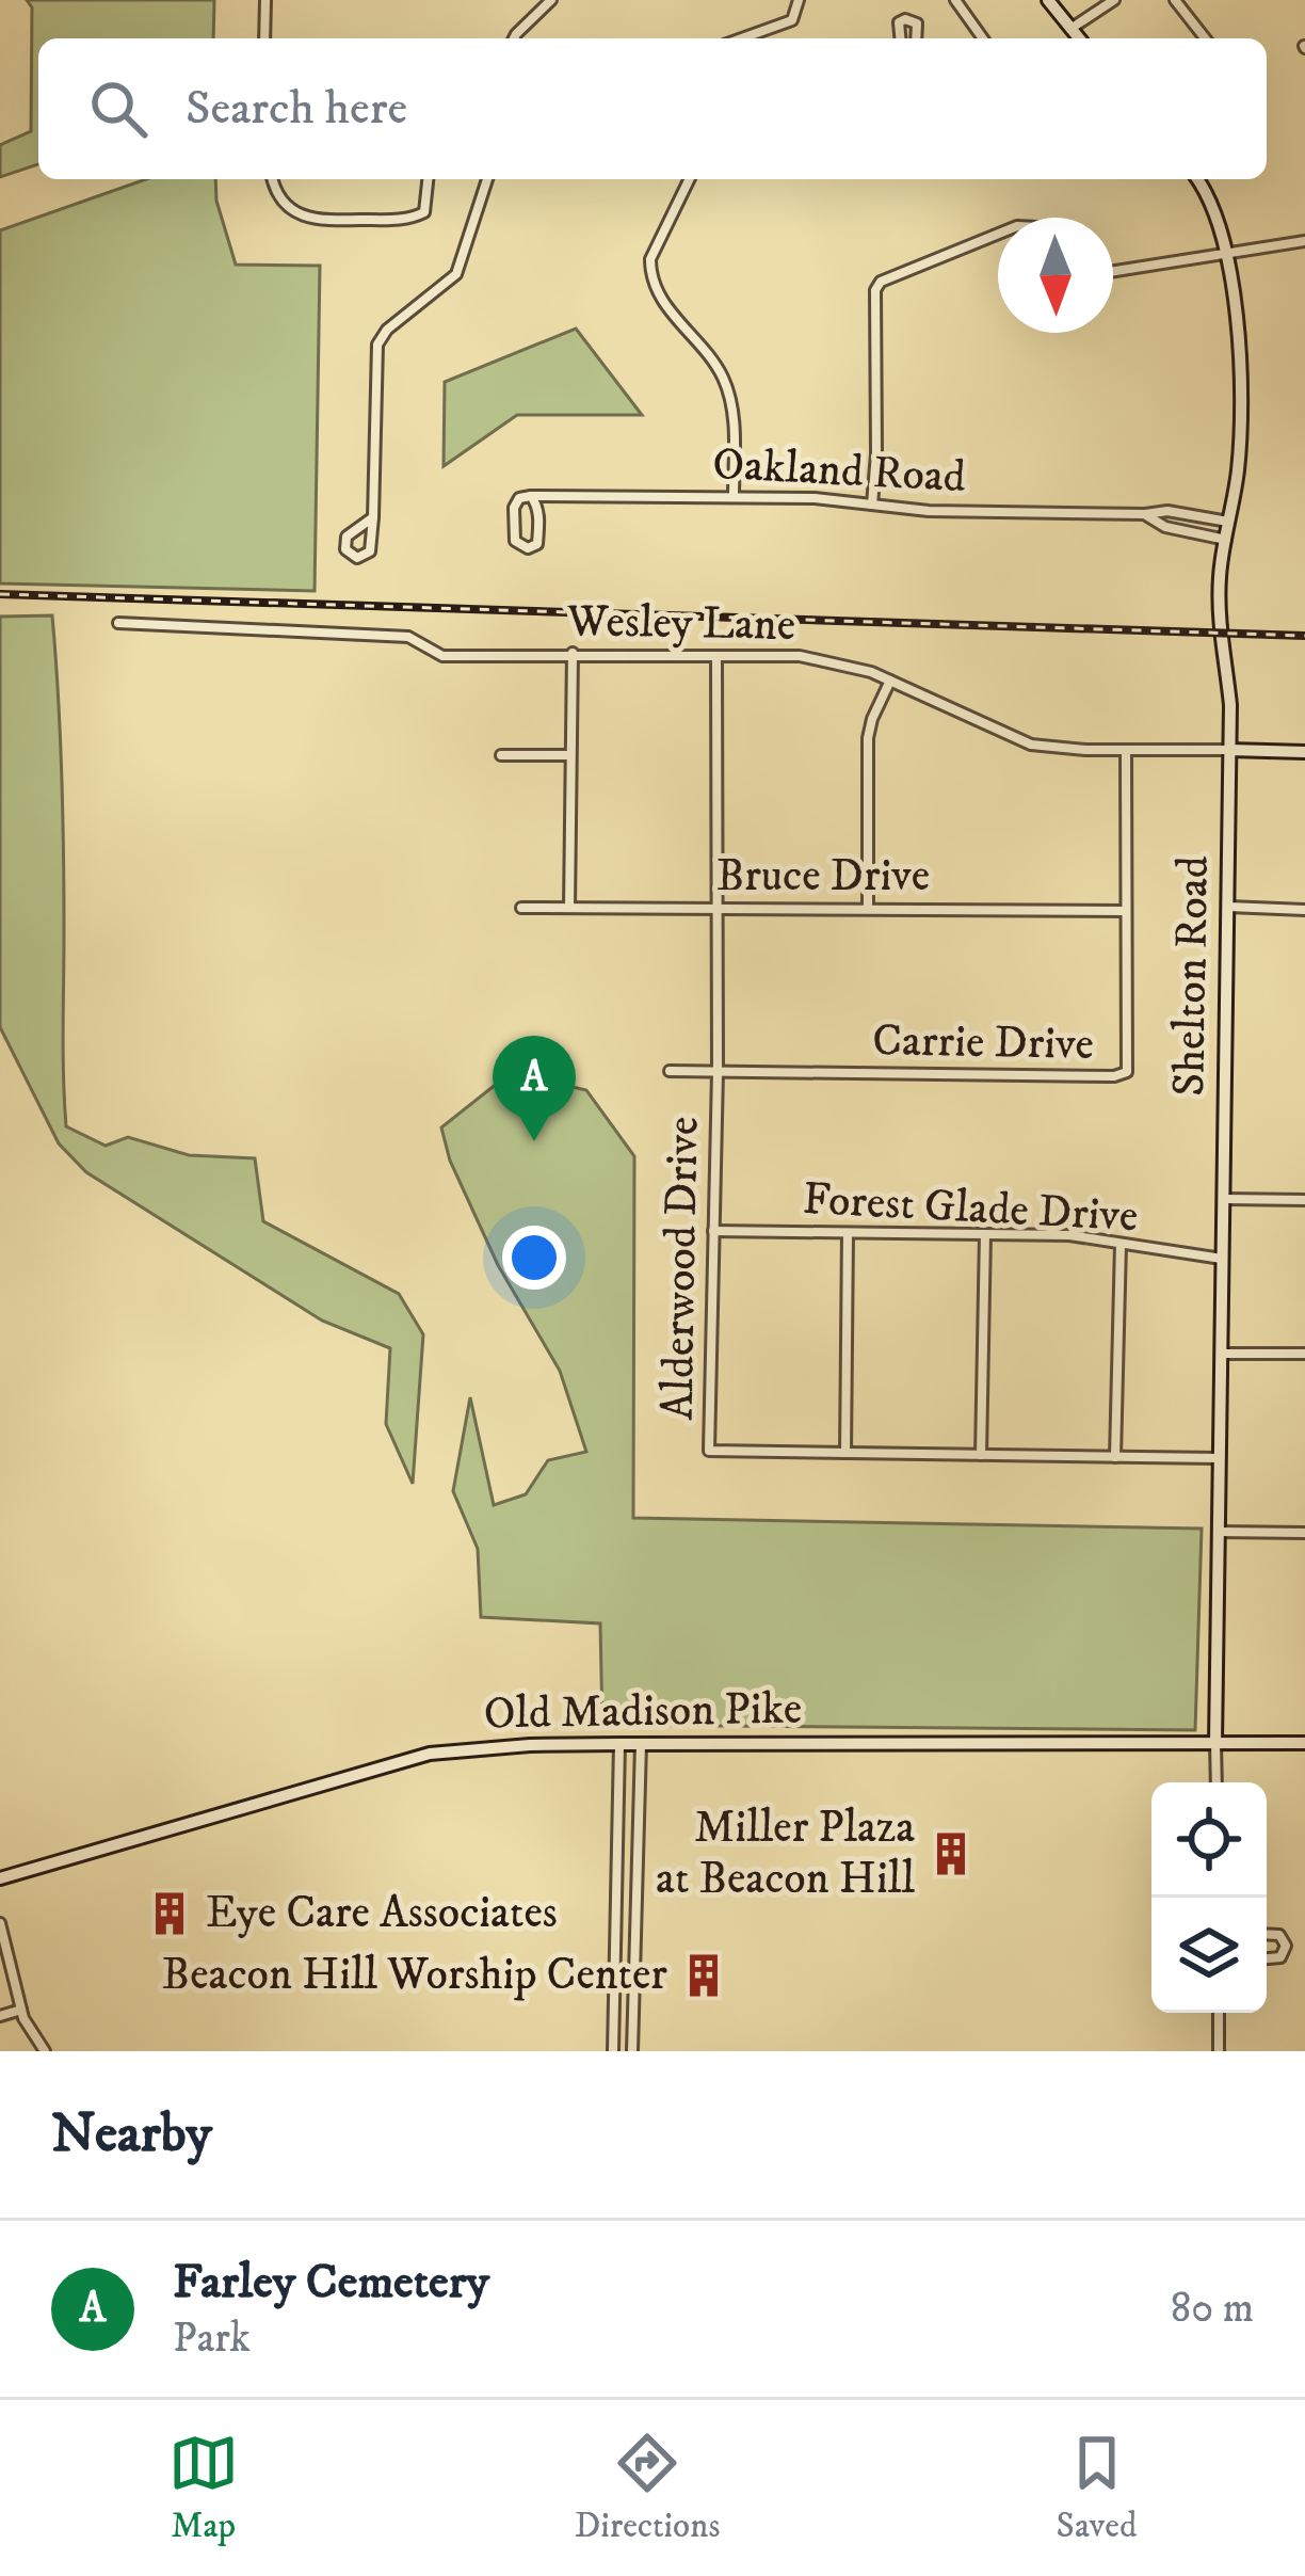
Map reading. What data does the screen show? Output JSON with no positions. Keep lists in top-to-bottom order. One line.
{"streets":{"street":["Oakland Road","Wesley Lane","Bruce Drive","Shelton Road","Carrie Drive","Forest Glade Drive","Alderwood Drive","Old Madison Pike"]},"crossings":[["Oakland Road","Shelton Road"],["Wesley Lane","Shelton Road"],["Wesley Lane","Carrie Drive"],["Wesley Lane","Alderwood Drive"],["Bruce Drive","Carrie Drive"],["Bruce Drive","Alderwood Drive"],["Shelton Road","Forest Glade Drive"],["Shelton Road","Alderwood Drive"],["Shelton Road","Old Madison Pike"],["Carrie Drive","Alderwood Drive"],["Forest Glade Drive","Alderwood Drive"]],"places":{"building":["Miller Plaza at Beacon Hill","Eye Care Associates","Beacon Hill Worship Center"]},"north":"bottom","page":{"search":"Search here","pins":"A","heading":"Nearby","list":[{"mark":"A","name":"Farley Cemetery","note":"Park","value":"80 m"}],"nav":["Map","Directions","Saved"]}}
